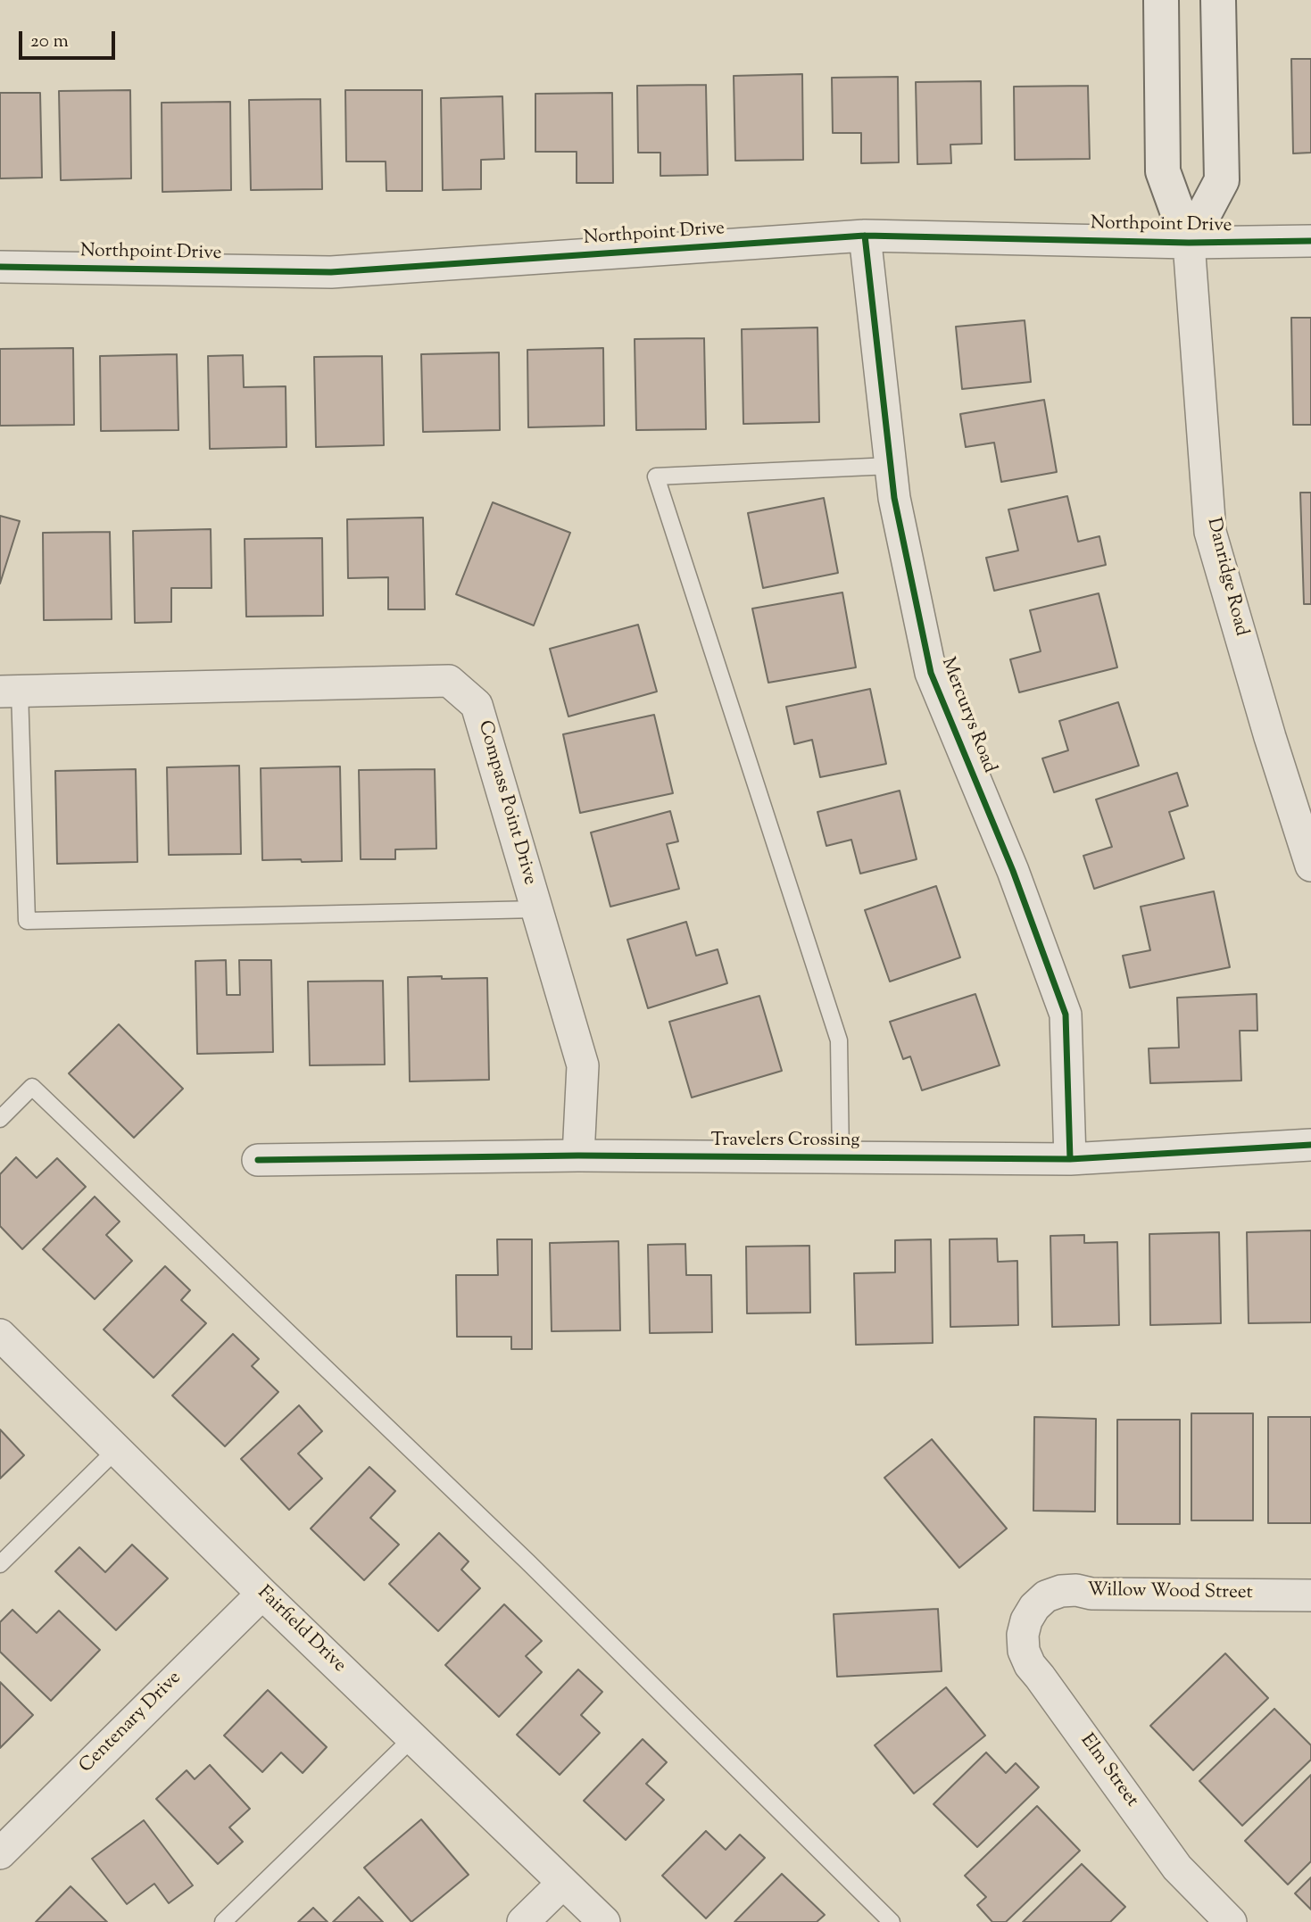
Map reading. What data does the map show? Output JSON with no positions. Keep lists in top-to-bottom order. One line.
{"streets":{"street":["Northpoint Drive","Danridge Road","Mercurys Road","Compass Point Drive","Travelers Crossing","Willow Wood Street","Fairfield Drive","Centenary Drive","Elm Street"]},"crossings":[["Northpoint Drive","Danridge Road"],["Northpoint Drive","Mercurys Road"],["Mercurys Road","Travelers Crossing"],["Compass Point Drive","Travelers Crossing"],["Willow Wood Street","Elm Street"],["Fairfield Drive","Centenary Drive"]],"scale_bar":"20 m"}
